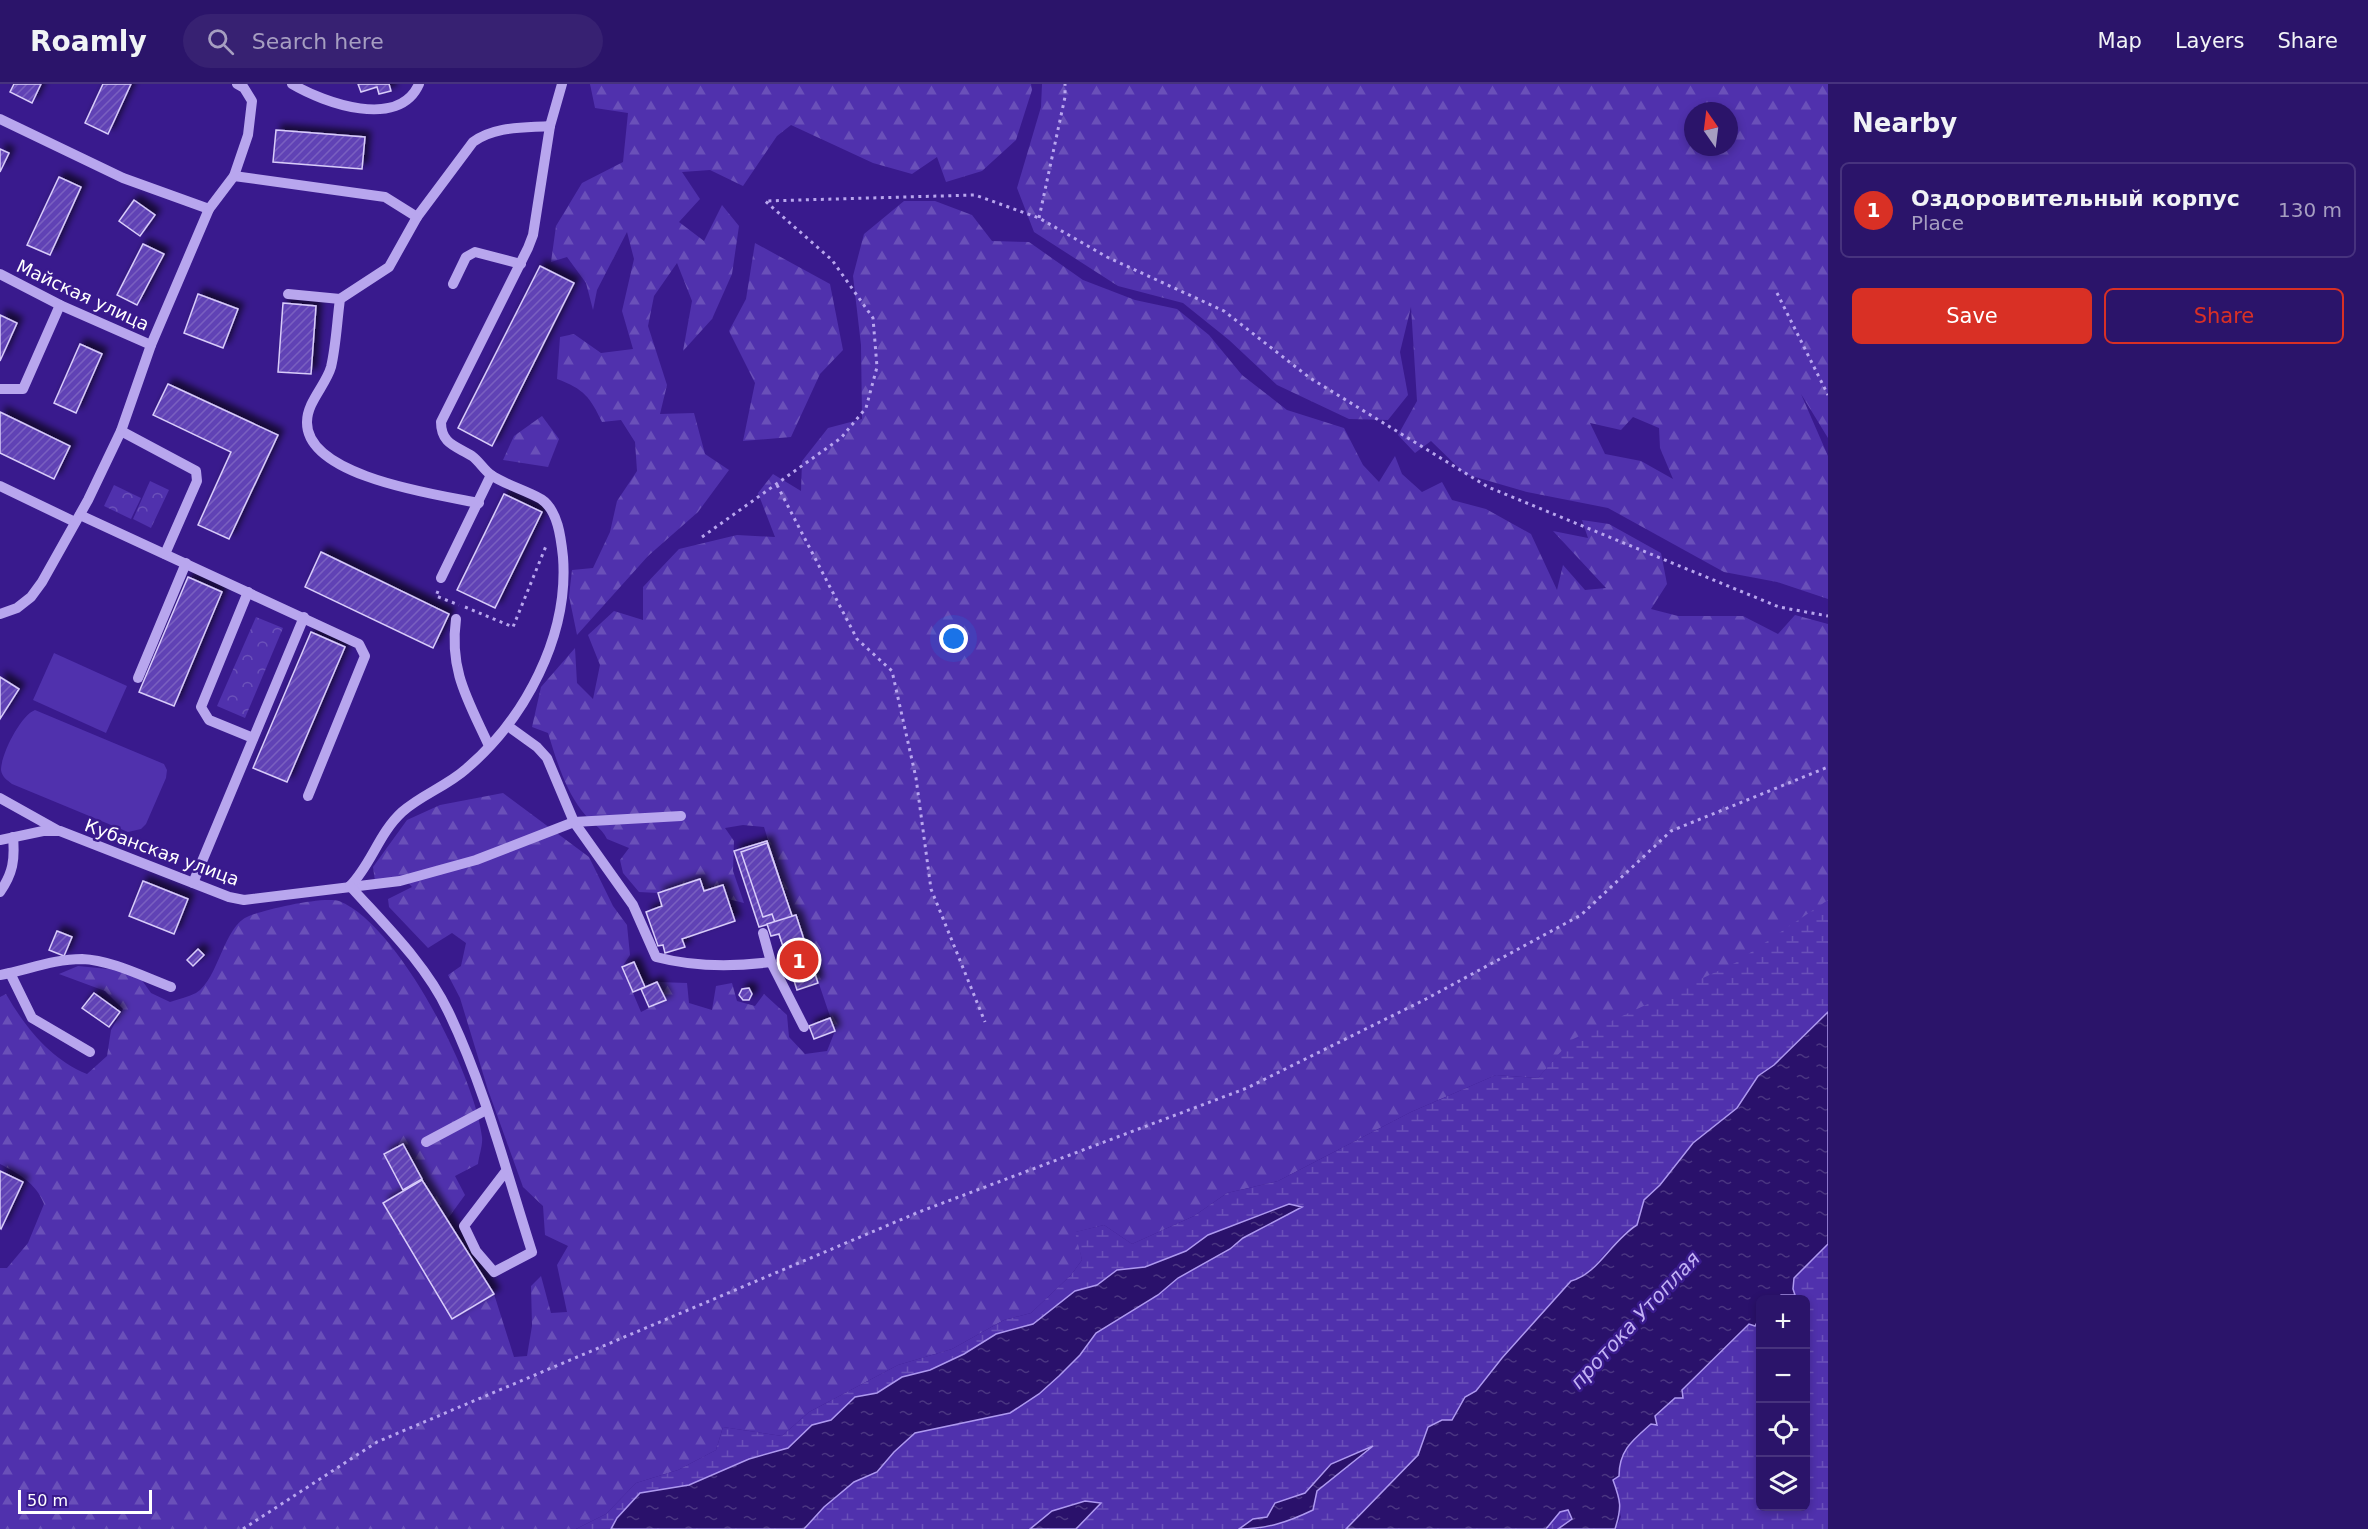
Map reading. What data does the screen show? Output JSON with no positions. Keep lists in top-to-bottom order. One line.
{"streets":{"street":["Майская улица","Кубанская улица"]},"water":["протока Утоплая"],"scale_bar":"50 m","north":"top","page":{"header":"Roamly","search":"Search here","nav":["Map","Layers","Share"],"heading":"Nearby","list":[{"mark":"1","name":"Оздоровительный корпус","note":"Place","value":"130 m"}],"buttons":["Save","Share"],"pins":"1","map_buttons":["+","−"],"scale":"50 m"}}
